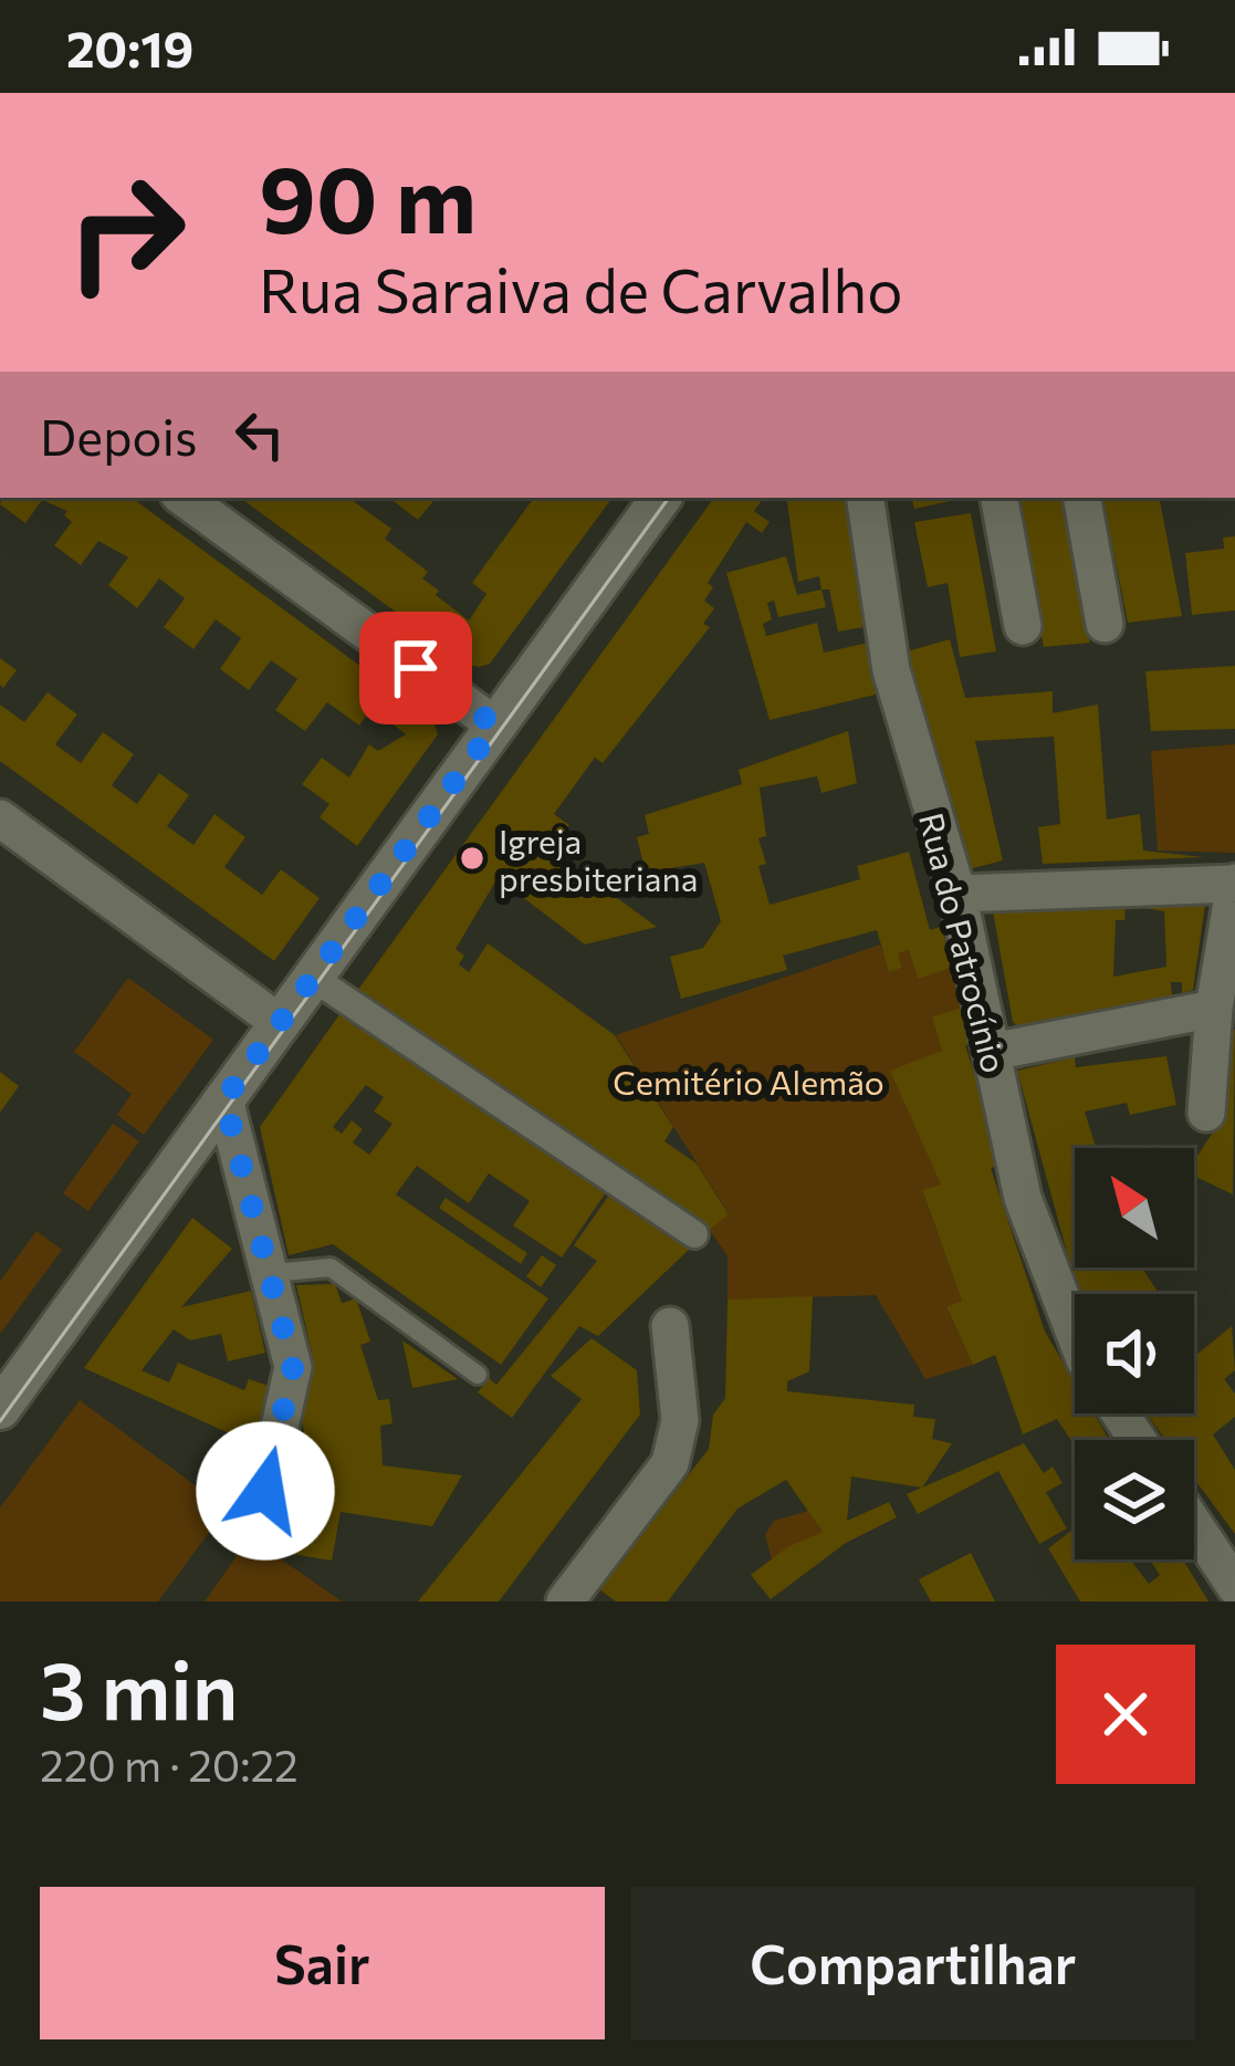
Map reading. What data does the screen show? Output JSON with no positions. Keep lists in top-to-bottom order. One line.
{"streets":{"street":["Rua do Patrocínio"]},"parks":["Cemitério Alemão"],"places":["Igreja presbiteriana"],"north":"top left","page":{"status":"20:19","turn":["90 m","Rua Saraiva de Carvalho"],"then":"Depois","heading":["3 min","220 m · 20:22"],"buttons":["Sair","Compartilhar"]}}
